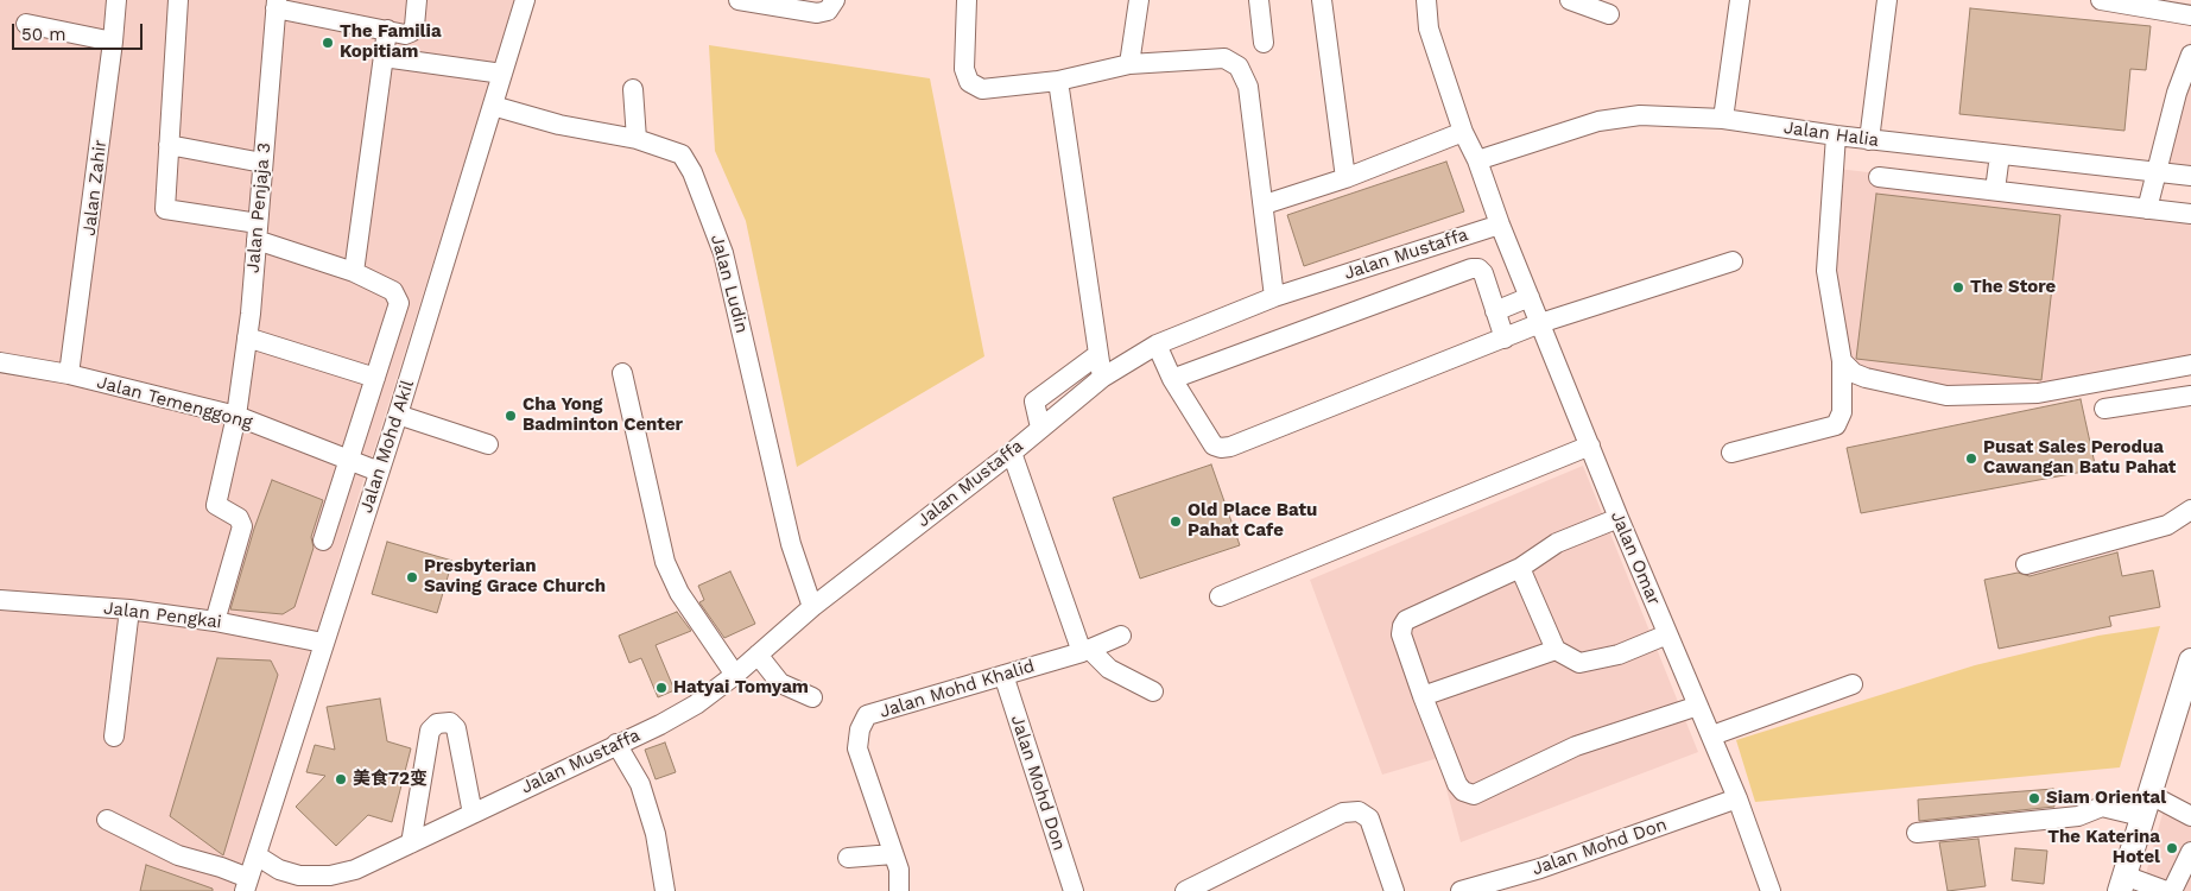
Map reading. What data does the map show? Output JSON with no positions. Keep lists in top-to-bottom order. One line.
{"streets":{"street":["Jalan Halia","Jalan Zahir","Jalan Penjaja 3","Jalan Mustaffa","Jalan Ludin","Jalan Temenggong","Jalan Mohd Akil","Jalan Omar","Jalan Pengkai","Jalan Mohd Khalid","Jalan Mohd Don"]},"crossings":[["Jalan Zahir","Jalan Temenggong"],["Jalan Penjaja 3","Jalan Temenggong"],["Jalan Penjaja 3","Jalan Pengkai"],["Jalan Mustaffa","Jalan Ludin"],["Jalan Mustaffa","Jalan Mohd Akil"],["Jalan Mustaffa","Jalan Omar"],["Jalan Ludin","Jalan Mohd Akil"],["Jalan Temenggong","Jalan Mohd Akil"],["Jalan Mohd Akil","Jalan Pengkai"],["Jalan Omar","Jalan Mohd Don"],["Jalan Mohd Khalid","Jalan Mohd Don"]],"places":["The Familia Kopitiam","The Store","Cha Yong Badminton Center","Pusat Sales Perodua Cawangan Batu Pahat","Old Place Batu Pahat Cafe","Presbyterian Saving Grace Church","Hatyai Tomyam","美食72变","Siam Oriental","The Katerina Hotel"],"scale_bar":"50 m"}
